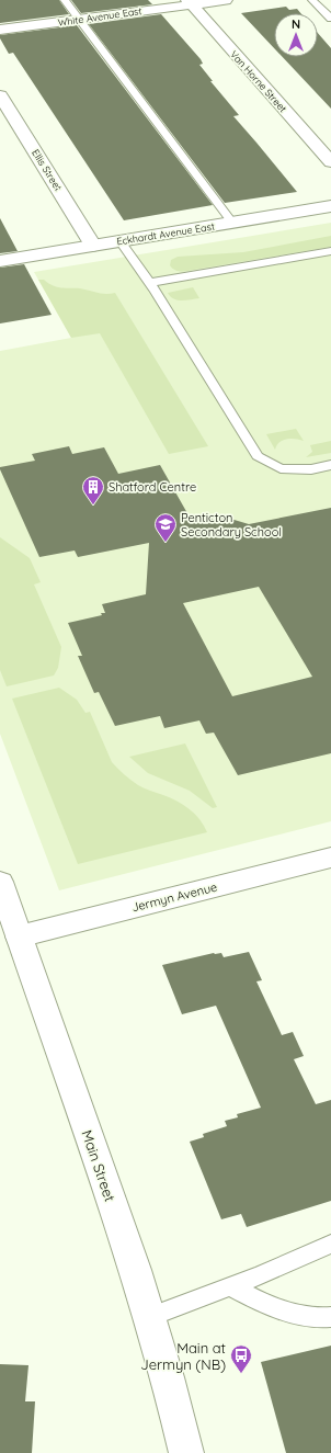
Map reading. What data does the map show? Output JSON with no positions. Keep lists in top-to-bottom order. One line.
{"streets":{"street":["White Avenue East","Van Horne Street","Ellis Street","Eckhardt Avenue East","Jermyn Avenue","Main Street"]},"crossings":[["White Avenue East","Van Horne Street"],["Ellis Street","Eckhardt Avenue East"],["Jermyn Avenue","Main Street"]],"places":{"building":["Shatford Centre"],"school or university":["Penticton Secondary School"],"bus stop":["Main at Jermyn (NB)"]},"north":"top"}
